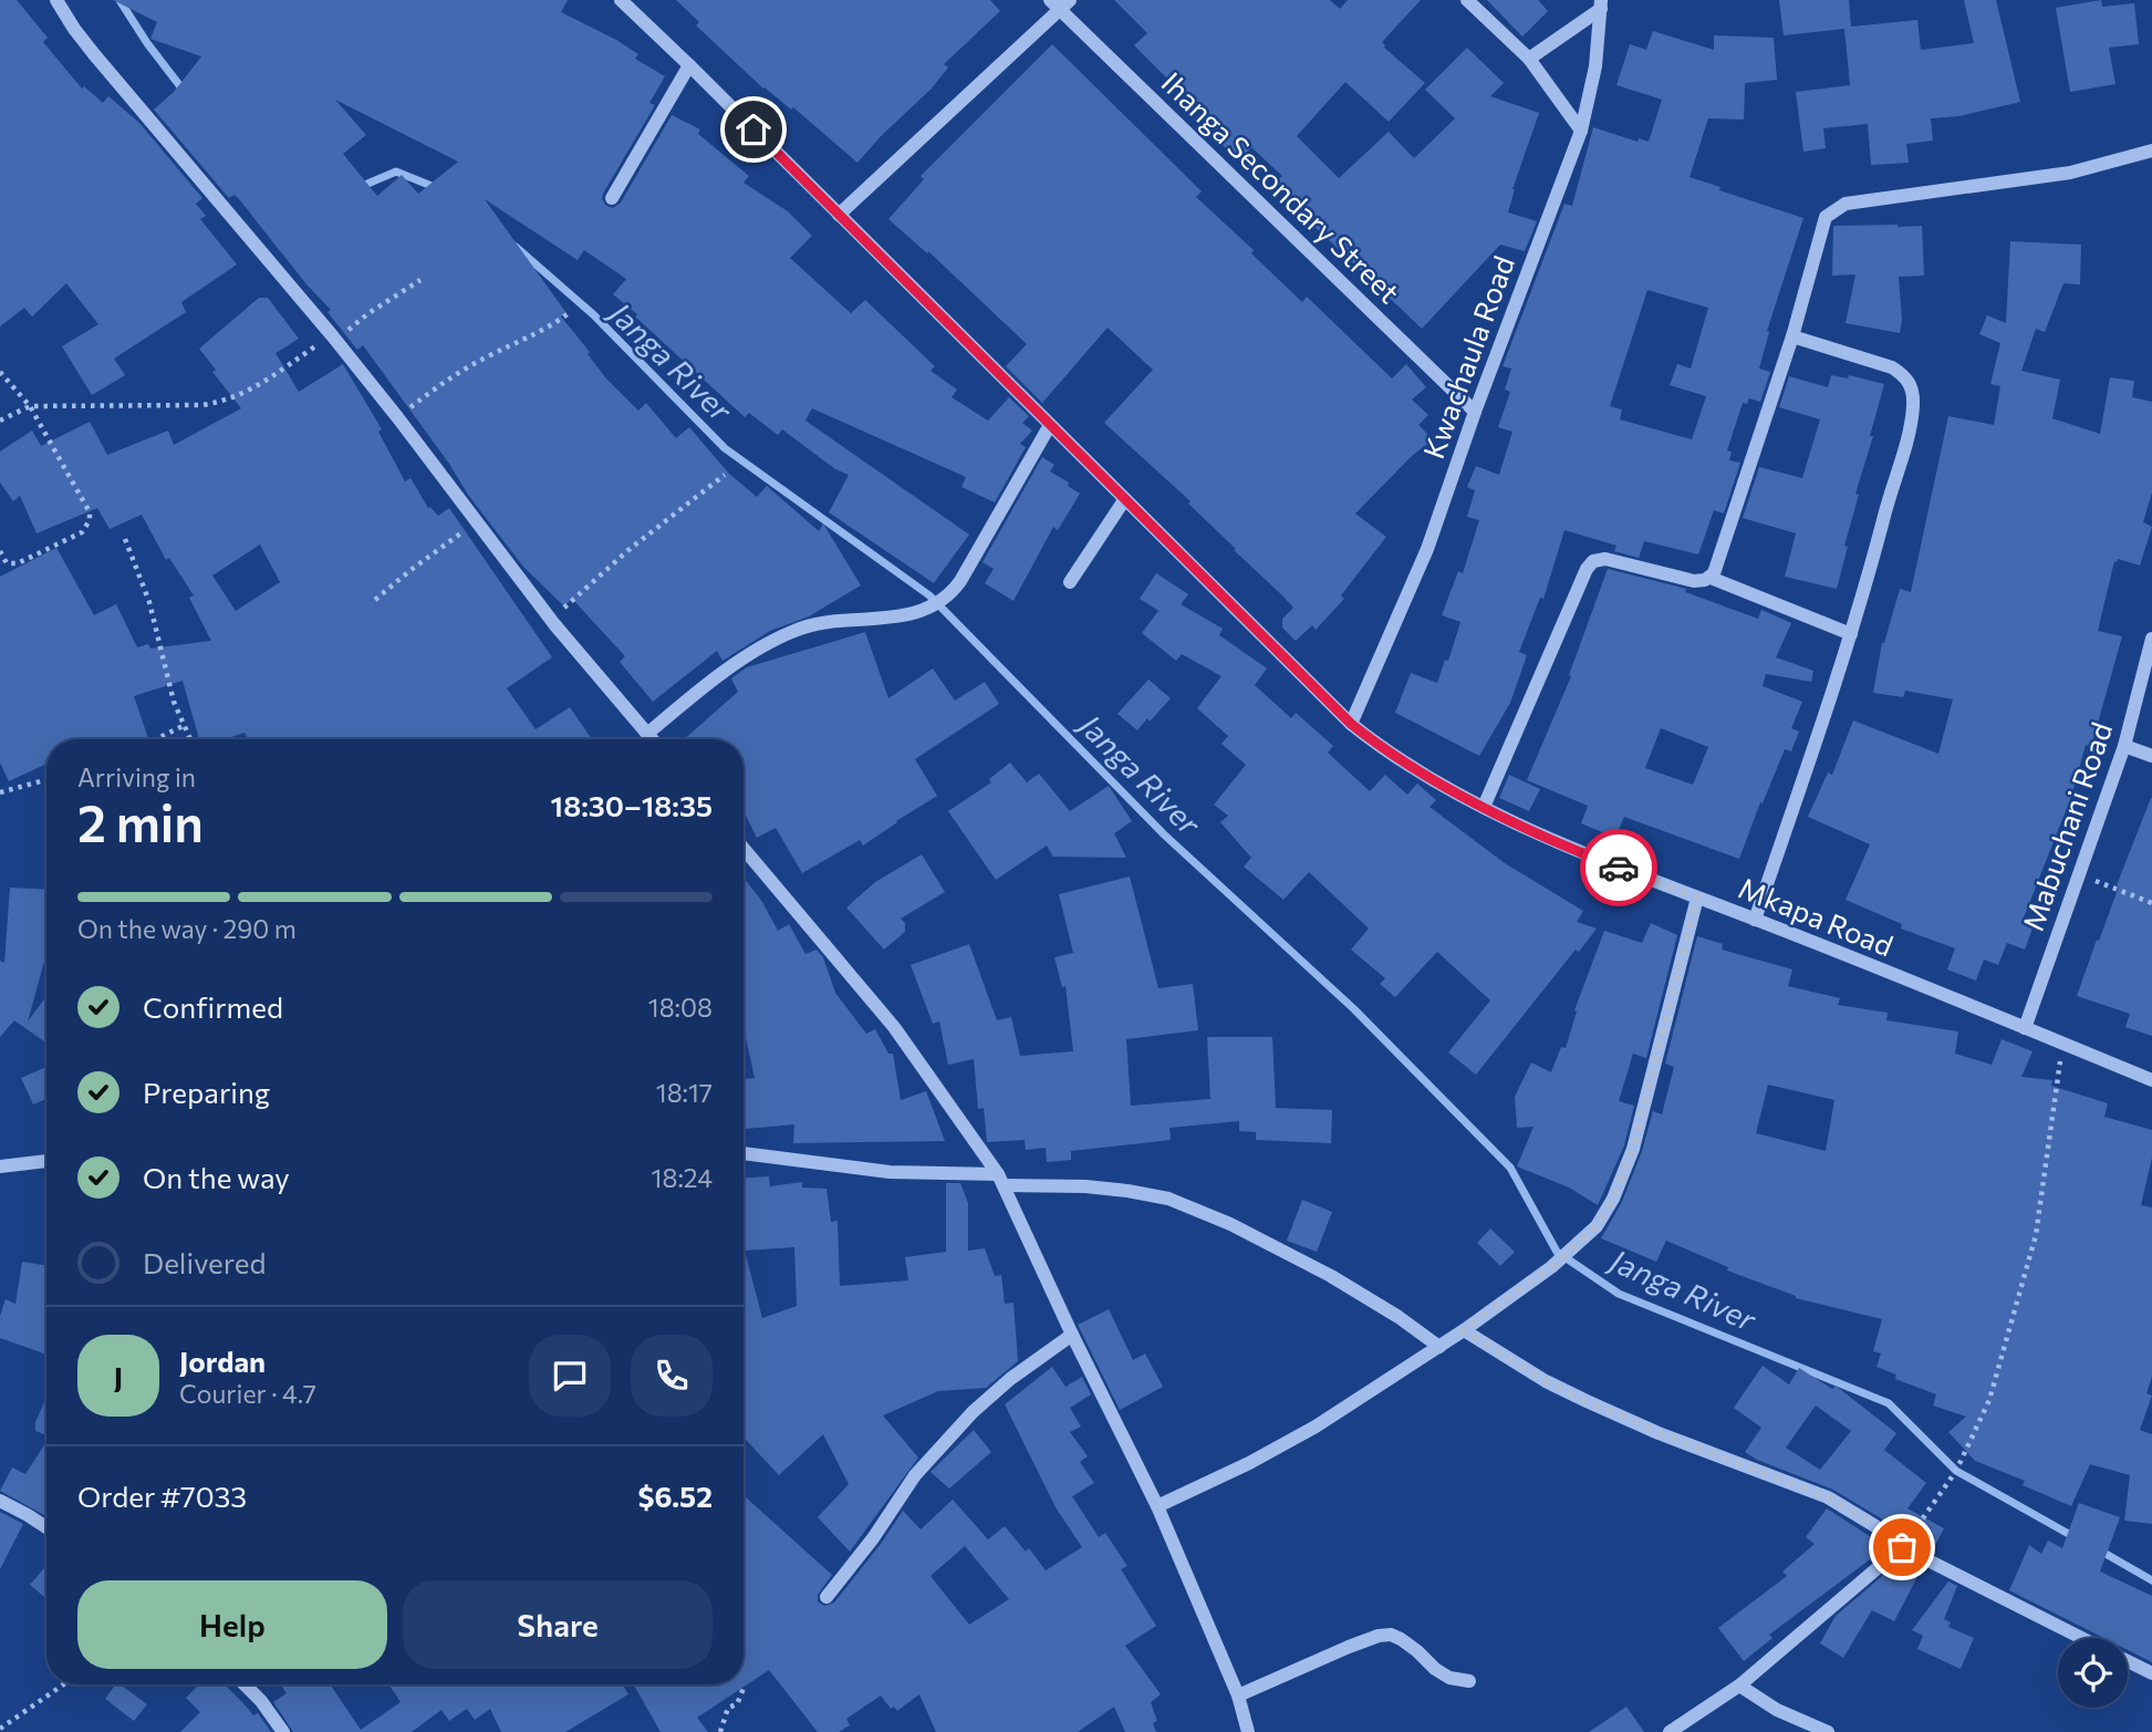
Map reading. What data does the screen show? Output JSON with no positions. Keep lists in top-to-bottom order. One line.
{"streets":{"street":["Ihanga Secondary Street","Kwachaula Road","Mabuchani Road","Mkapa Road"]},"crossings":[["Ihanga Secondary Street","Kwachaula Road"],["Kwachaula Road","Mkapa Road"],["Mabuchani Road","Mkapa Road"]],"water":["Janga River"],"page":{"heading":["2 min","Arriving in","18:30–18:35"],"panel":["Jordan","Courier · 4.7","Order #7033","$6.52"],"bar":"On the way · 290 m","list":[["Confirmed","18:08"],["Preparing","18:17"],["On the way","18:24"],"Delivered"],"round":"J","buttons":["Help","Share"]}}
